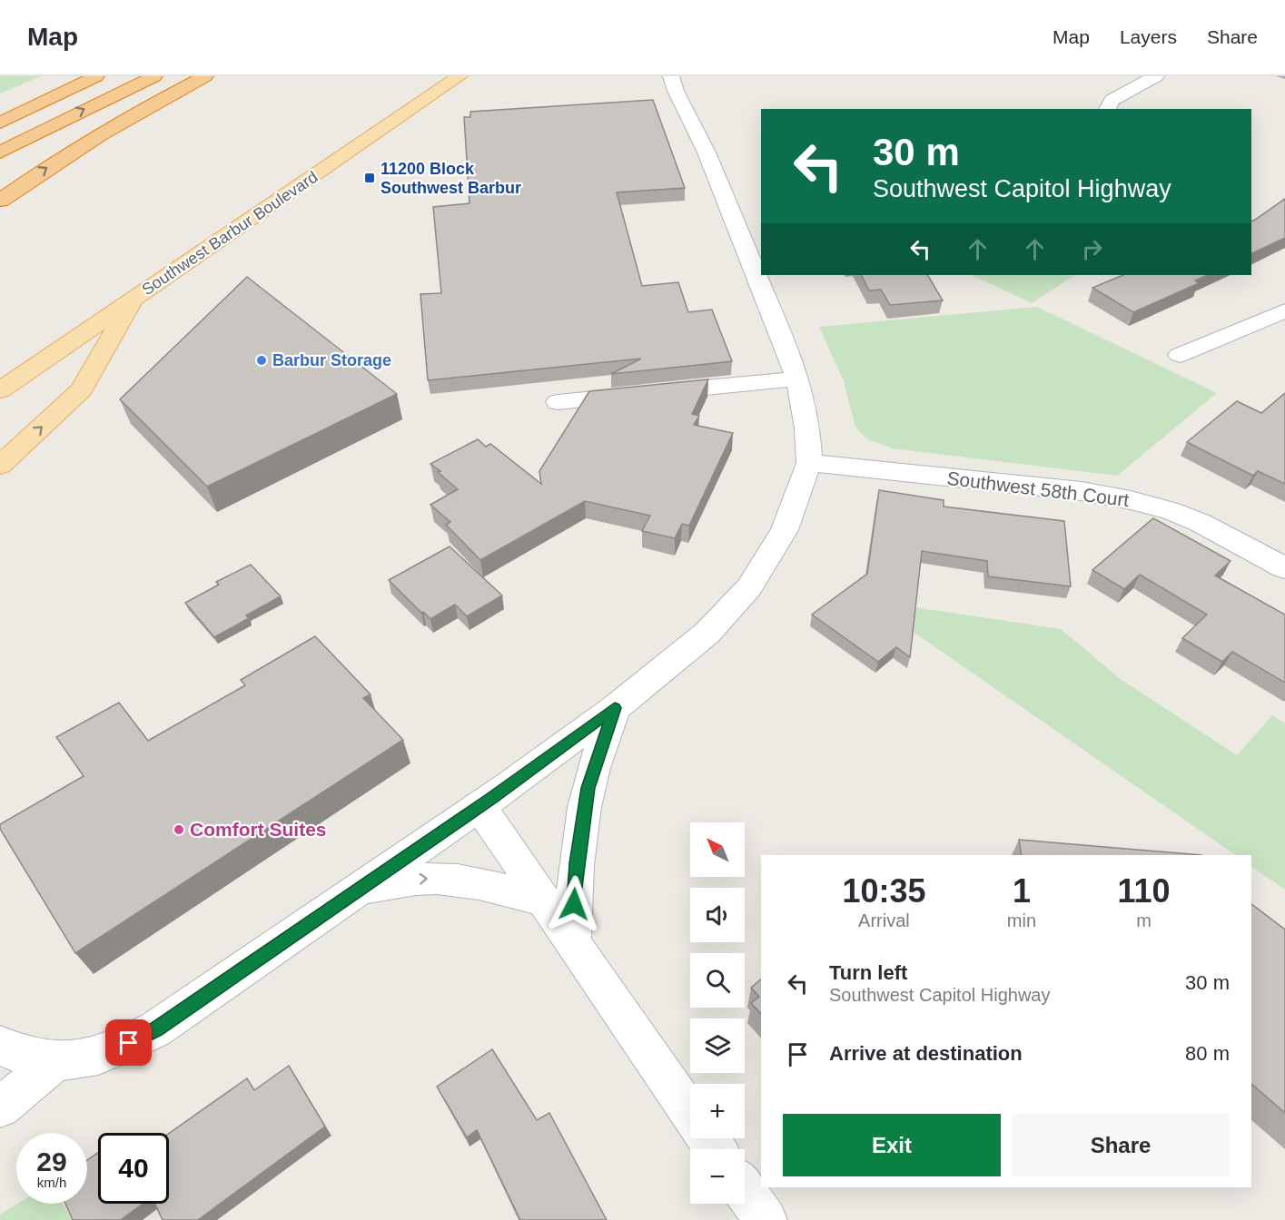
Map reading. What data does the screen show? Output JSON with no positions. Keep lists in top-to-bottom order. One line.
{"streets":{"main road":["Southwest Barbur Boulevard"],"street":["Southwest 58th Court"]},"places":{"transit":["11200 Block Southwest Barbur"],"other":["Barbur Storage","Comfort Suites"]},"north":"top left","page":{"header":"Map","nav":["Map","Layers","Share"],"turn":["30 m","Southwest Capitol Highway"],"map_buttons":["+","−"],"eta":["10:35","Arrival","1","min","110","m"],"list":[{"name":"Turn left","note":"Southwest Capitol Highway","value":"30 m"},{"name":"Arrive at destination","value":"80 m"}],"buttons":["Exit","Share"],"speed":"29 km/h","limit":"40"}}
